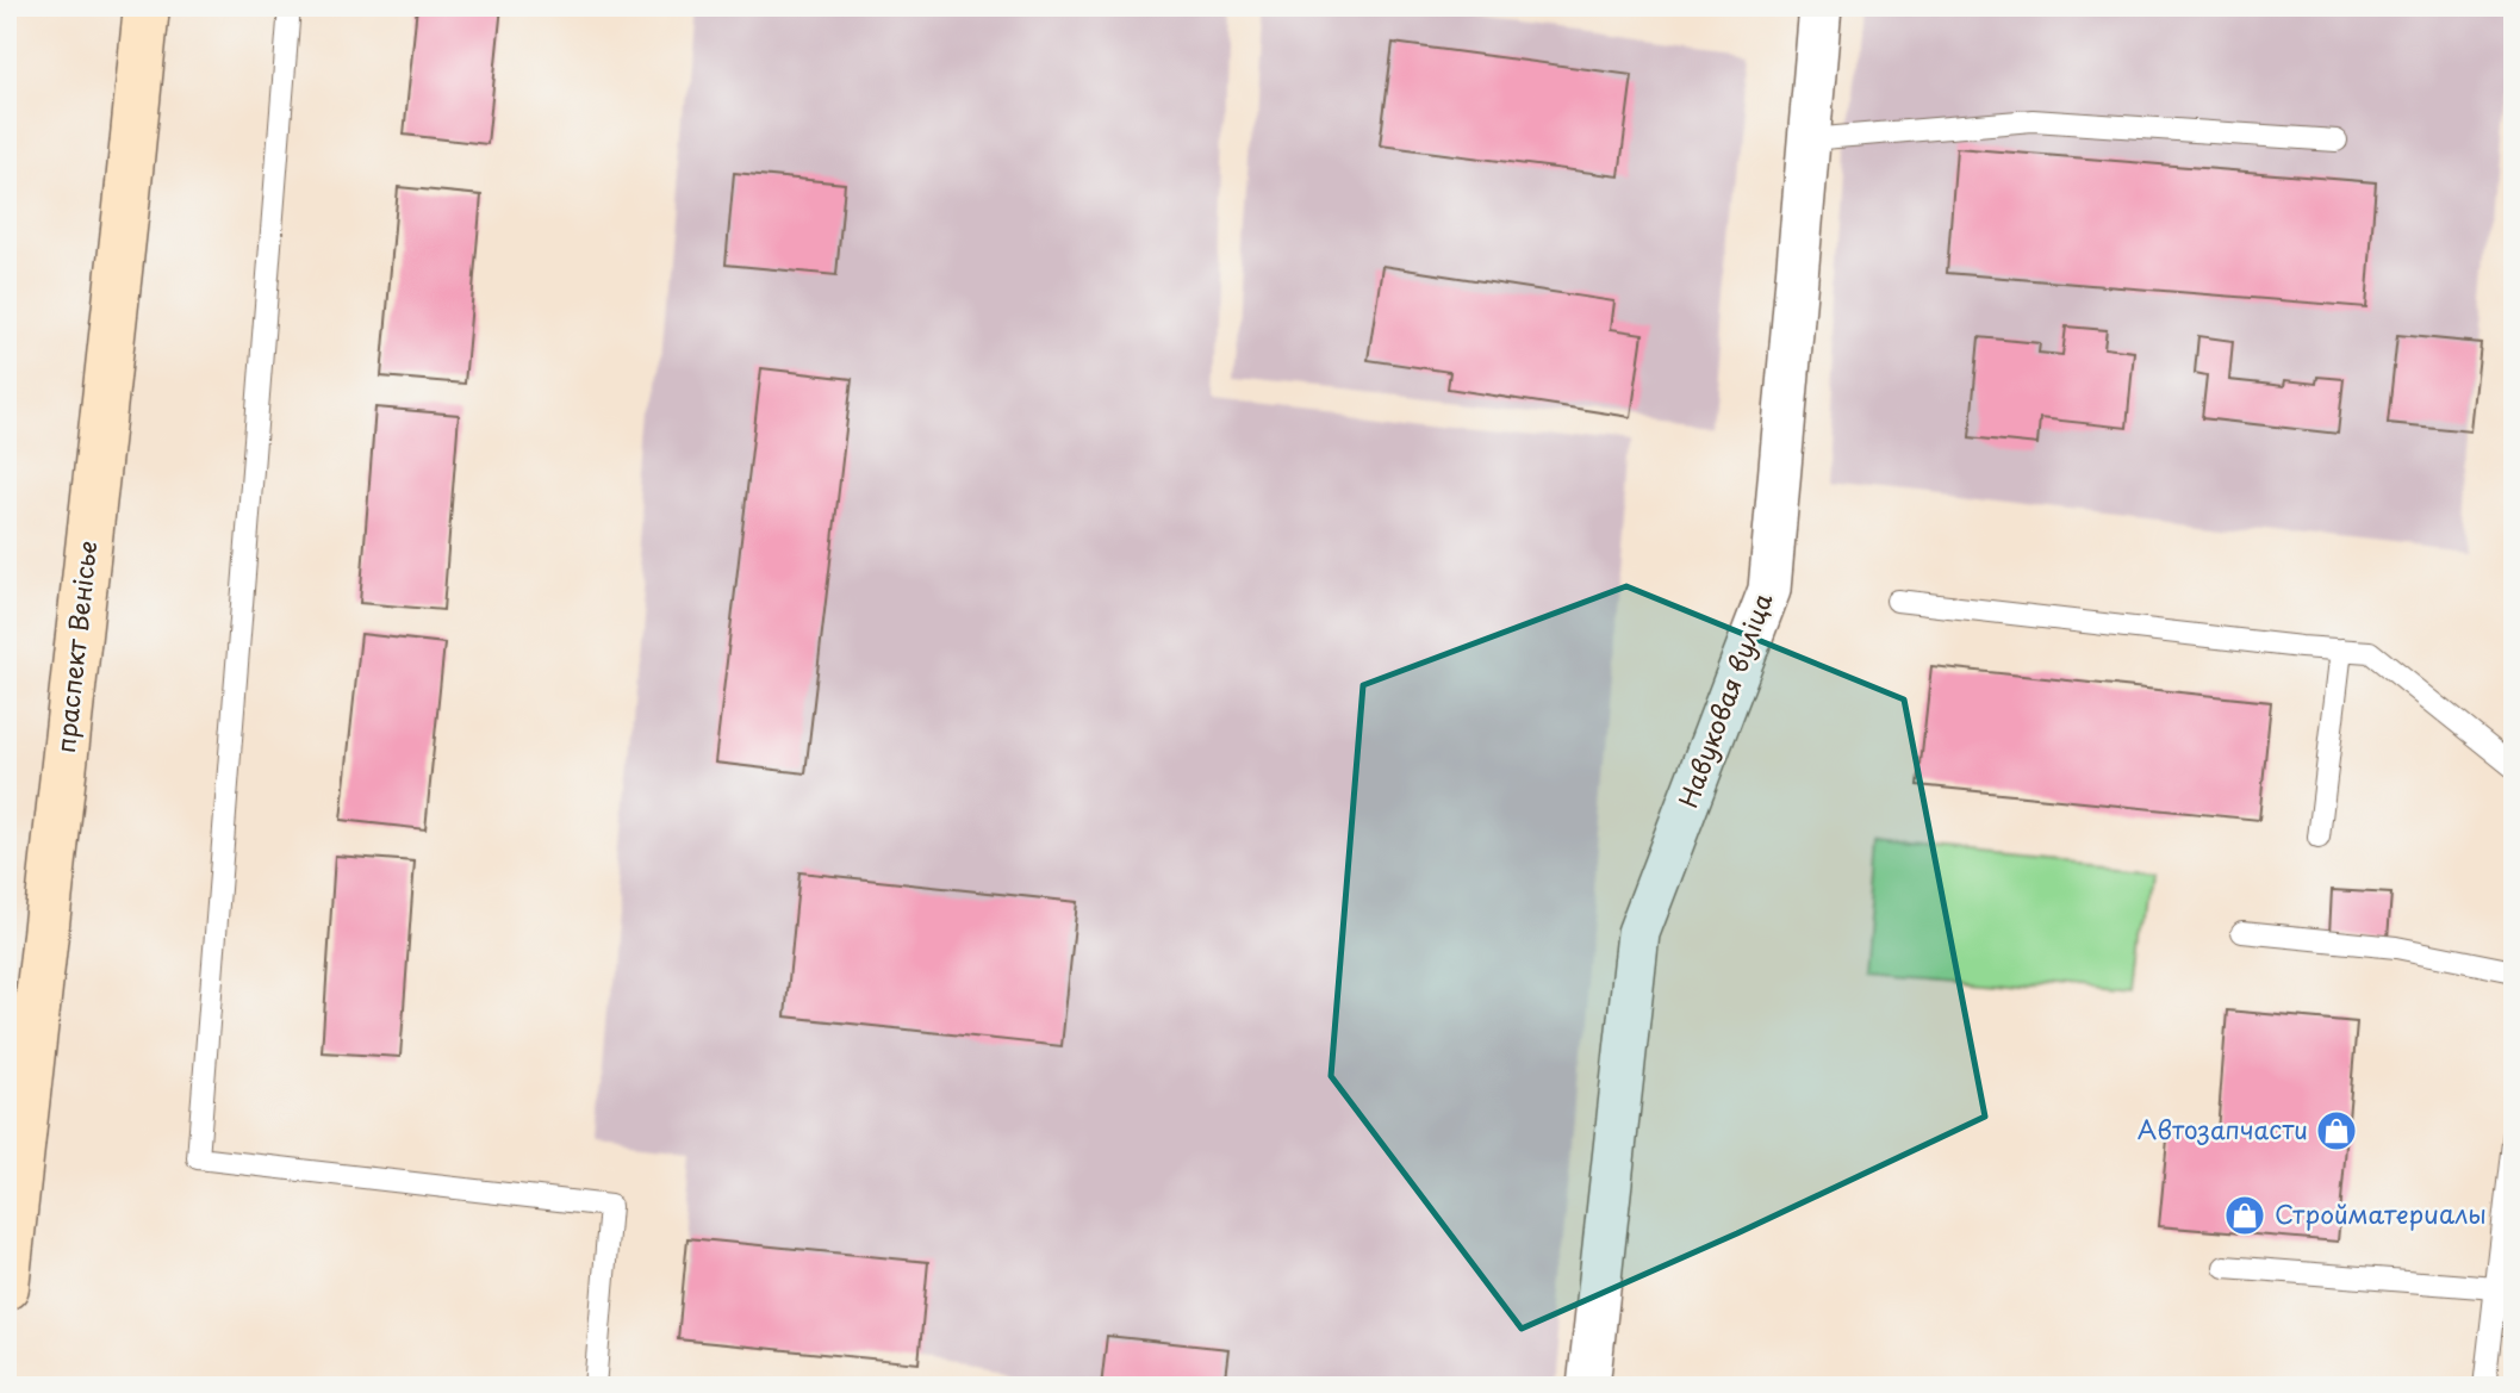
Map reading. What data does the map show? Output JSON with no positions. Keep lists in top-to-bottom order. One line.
{"streets":{"street":["праспект Венісье","Навуковая вуліца"]},"places":{"shop":["Автозапчасти","Стройматериалы"]}}
